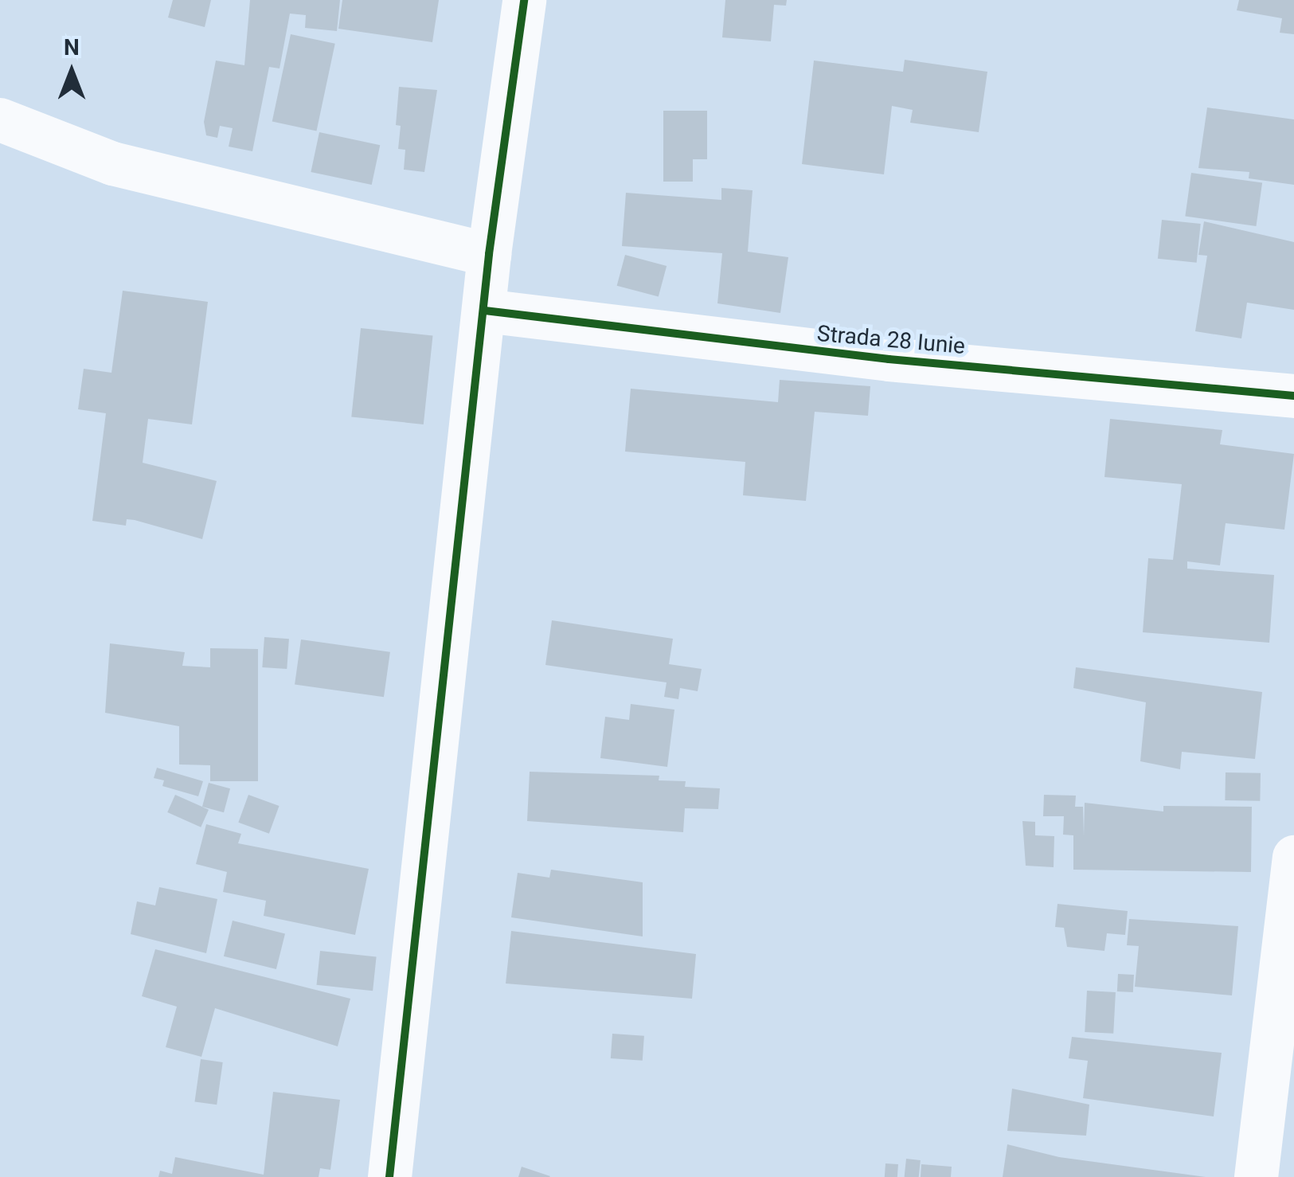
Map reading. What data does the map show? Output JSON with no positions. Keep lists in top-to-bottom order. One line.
{"streets":{"street":["Strada 28 Iunie"]},"north":"top"}
